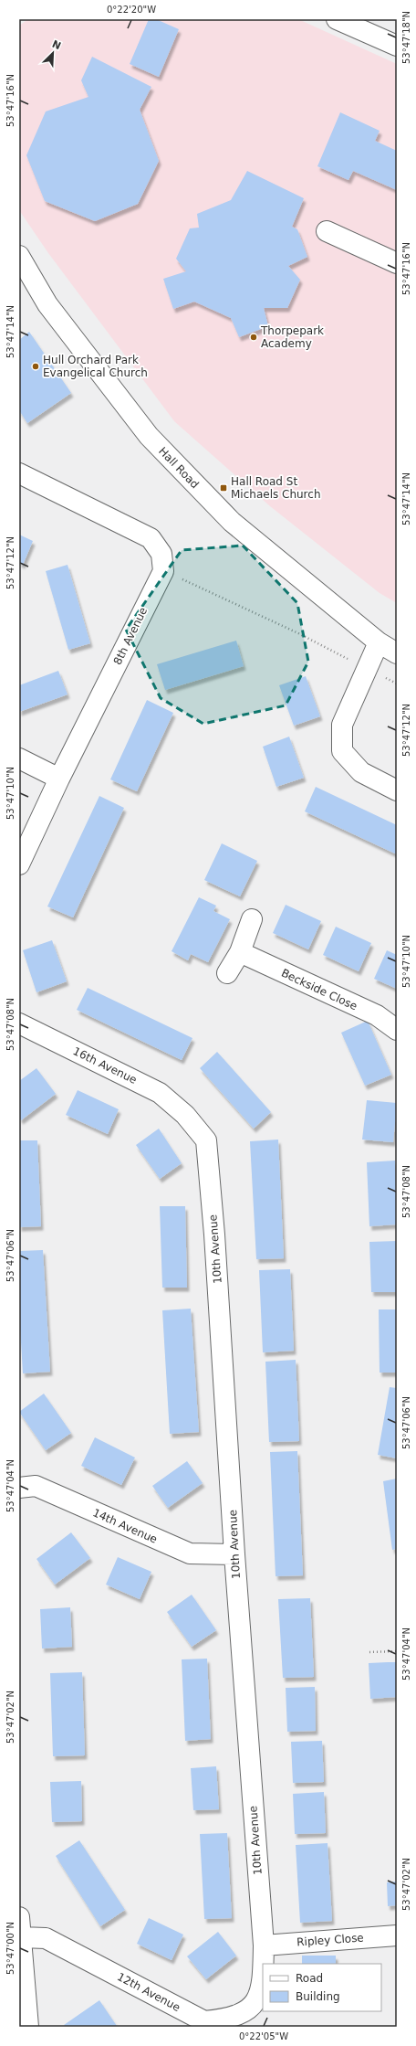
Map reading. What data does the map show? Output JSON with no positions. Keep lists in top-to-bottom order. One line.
{"streets":{"street":["Hall Road","8th Avenue","Beckside Close","16th Avenue","10th Avenue","14th Avenue","Ripley Close","12th Avenue"]},"crossings":[["16th Avenue","10th Avenue"],["10th Avenue","14th Avenue"],["10th Avenue","Ripley Close"]],"places":{"other":["Thorpepark Academy","Hull Orchard Park Evangelical Church"],"transit":["Hall Road St Michaels Church"]},"legend":["Road","Building"],"north":"top right","coordinates":["0°22'20\"W","53°47'18\"N","53°47'16\"N","53°47'14\"N","53°47'12\"N","53°47'10\"N","53°47'08\"N","53°47'06\"N","53°47'04\"N","53°47'02\"N","53°47'00\"N","0°22'05\"W"]}
